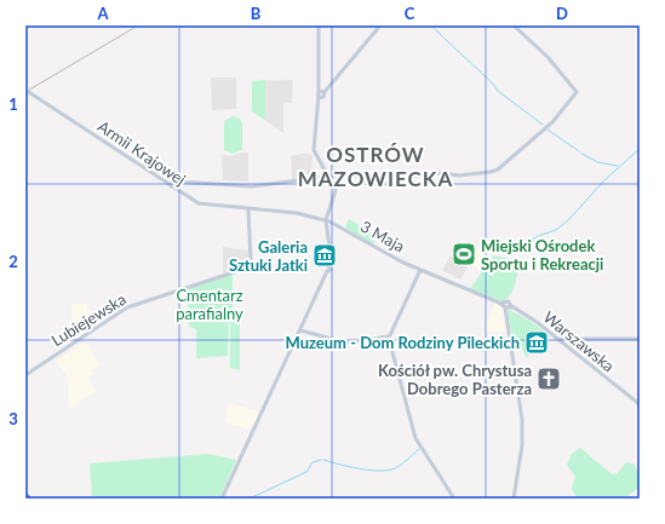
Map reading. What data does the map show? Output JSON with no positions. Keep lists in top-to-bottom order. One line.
{"streets":{"street":["Armii Krajowej","3 Maja","Lubiejewska","Warszawska"]},"crossings":[["Armii Krajowej","3 Maja"],["Armii Krajowej","Lubiejewska"],["3 Maja","Lubiejewska"],["3 Maja","Warszawska"]],"districts":["OSTRÓW MAZOWIECKA"],"parks":["Cmentarz parafialny"],"places":{"sports":["Miejski Ośrodek Sportu i Rekreacji"],"museum":["Galeria Sztuki Jatki","Muzeum - Dom Rodziny Pileckich"],"church":["Kościół pw. Chrystusa Dobrego Pasterza"]},"grid":{"columns":["A","B","C","D"],"rows":["1","2","3"]}}
